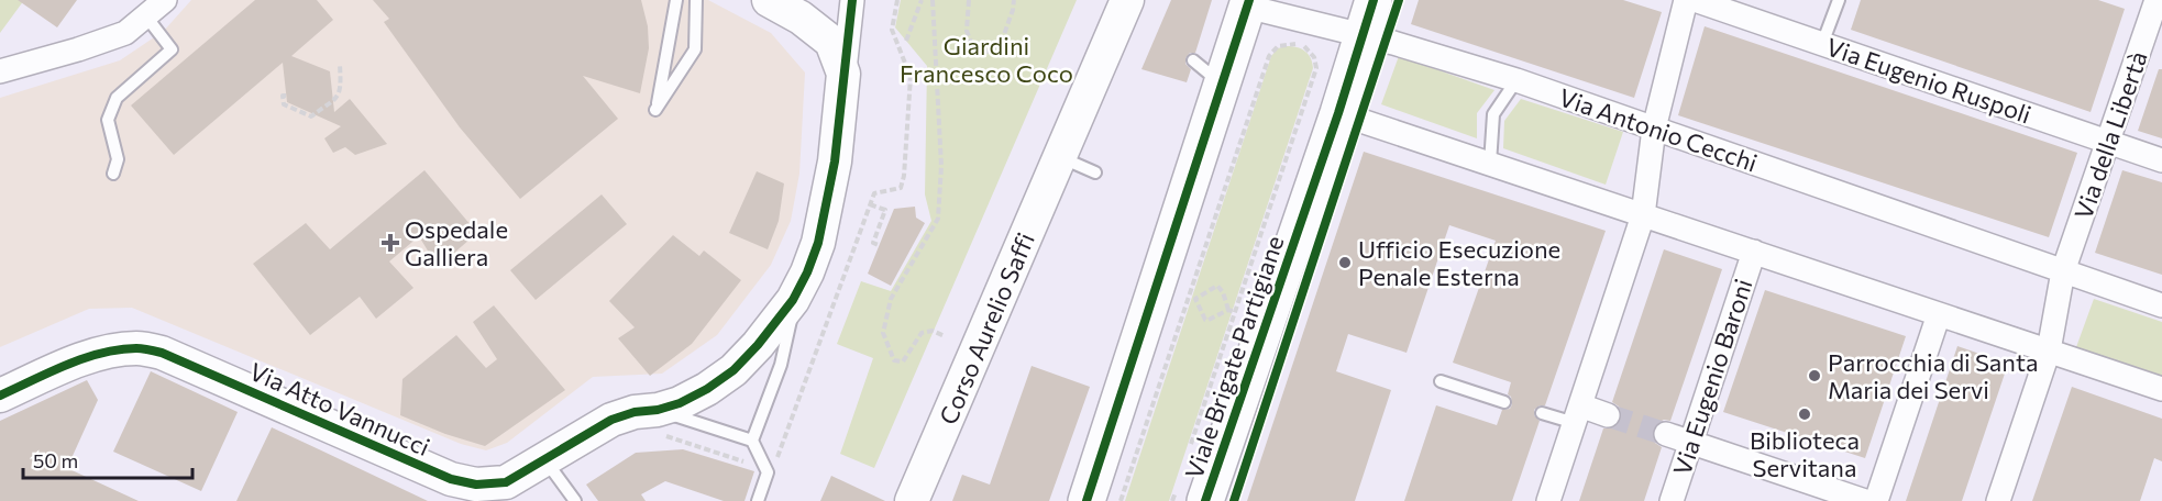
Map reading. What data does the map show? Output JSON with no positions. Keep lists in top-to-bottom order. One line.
{"streets":{"main road":["Viale Brigate Partigiane"],"street":["Via Eugenio Ruspoli","Via Antonio Cecchi","Via della Libertà","Corso Aurelio Saffi","Via Eugenio Baroni","Via Atto Vannucci"]},"crossings":[["Via Eugenio Ruspoli","Via della Libertà"],["Via Antonio Cecchi","Via della Libertà"],["Via Antonio Cecchi","Viale Brigate Partigiane"]],"parks":["Giardini Francesco Coco"],"places":{"health":["Ospedale Galliera"],"other":["Ufficio Esecuzione Penale Esterna","Parrocchia di Santa Maria dei Servi","Biblioteca Servitana"]},"scale_bar":"50 m"}
